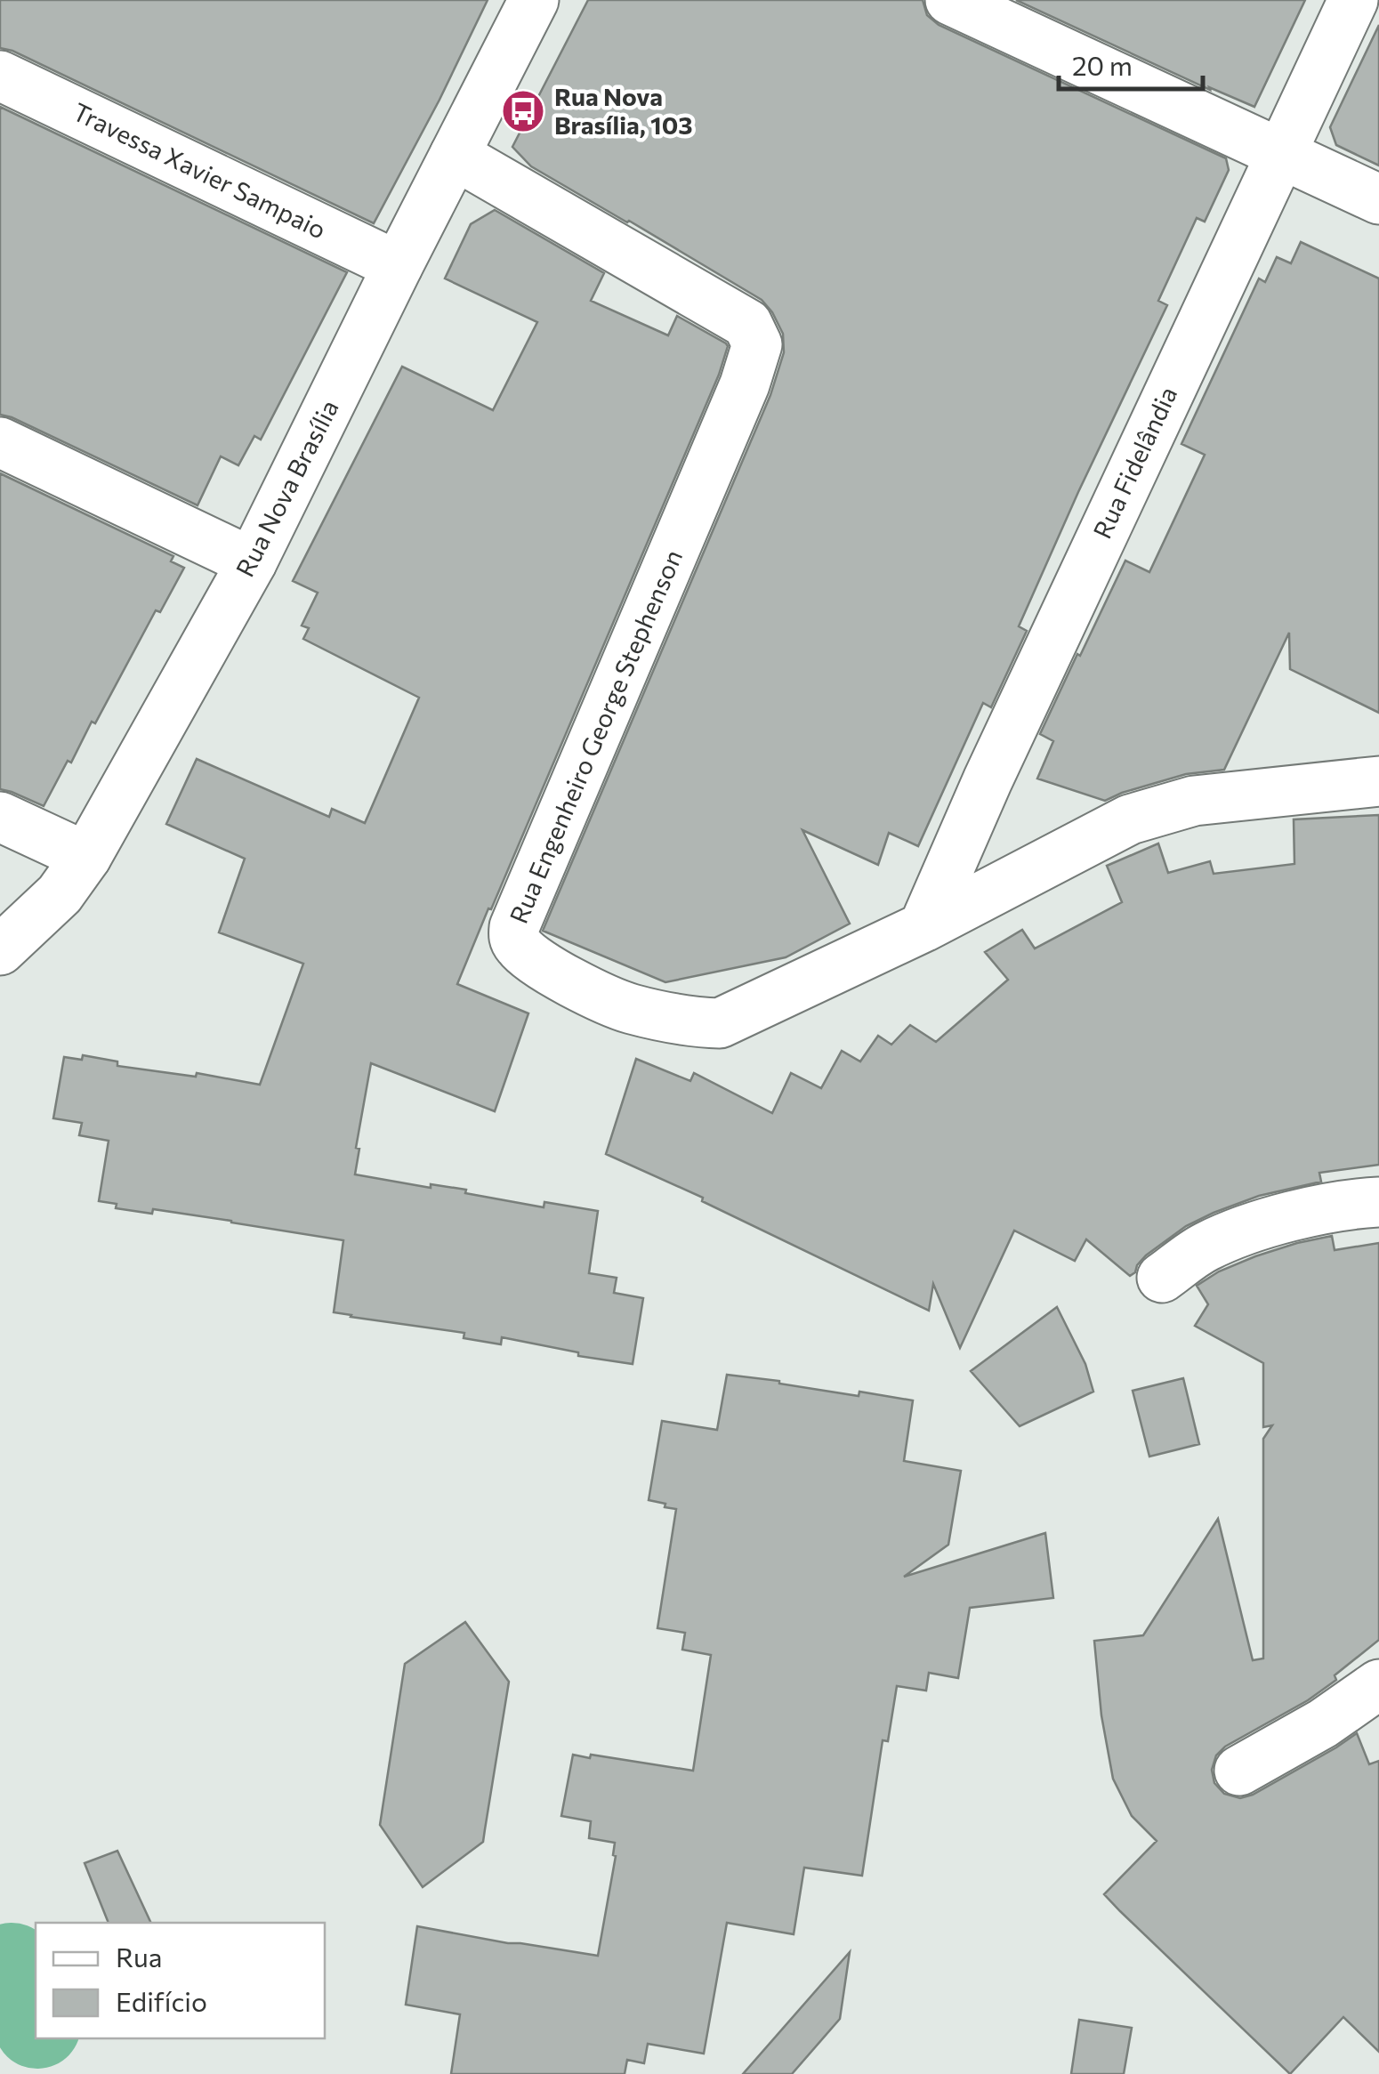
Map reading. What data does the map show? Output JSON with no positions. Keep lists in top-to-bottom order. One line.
{"streets":{"street":["Travessa Xavier Sampaio","Rua Fidelândia","Rua Nova Brasília","Rua Engenheiro George Stephenson"]},"crossings":[["Travessa Xavier Sampaio","Rua Nova Brasília"],["Rua Fidelândia","Rua Engenheiro George Stephenson"],["Rua Nova Brasília","Rua Engenheiro George Stephenson"]],"places":{"bus stop":["Rua Nova Brasília, 103"]},"legend":["Rua","Edifício"],"scale_bar":"20 m"}
